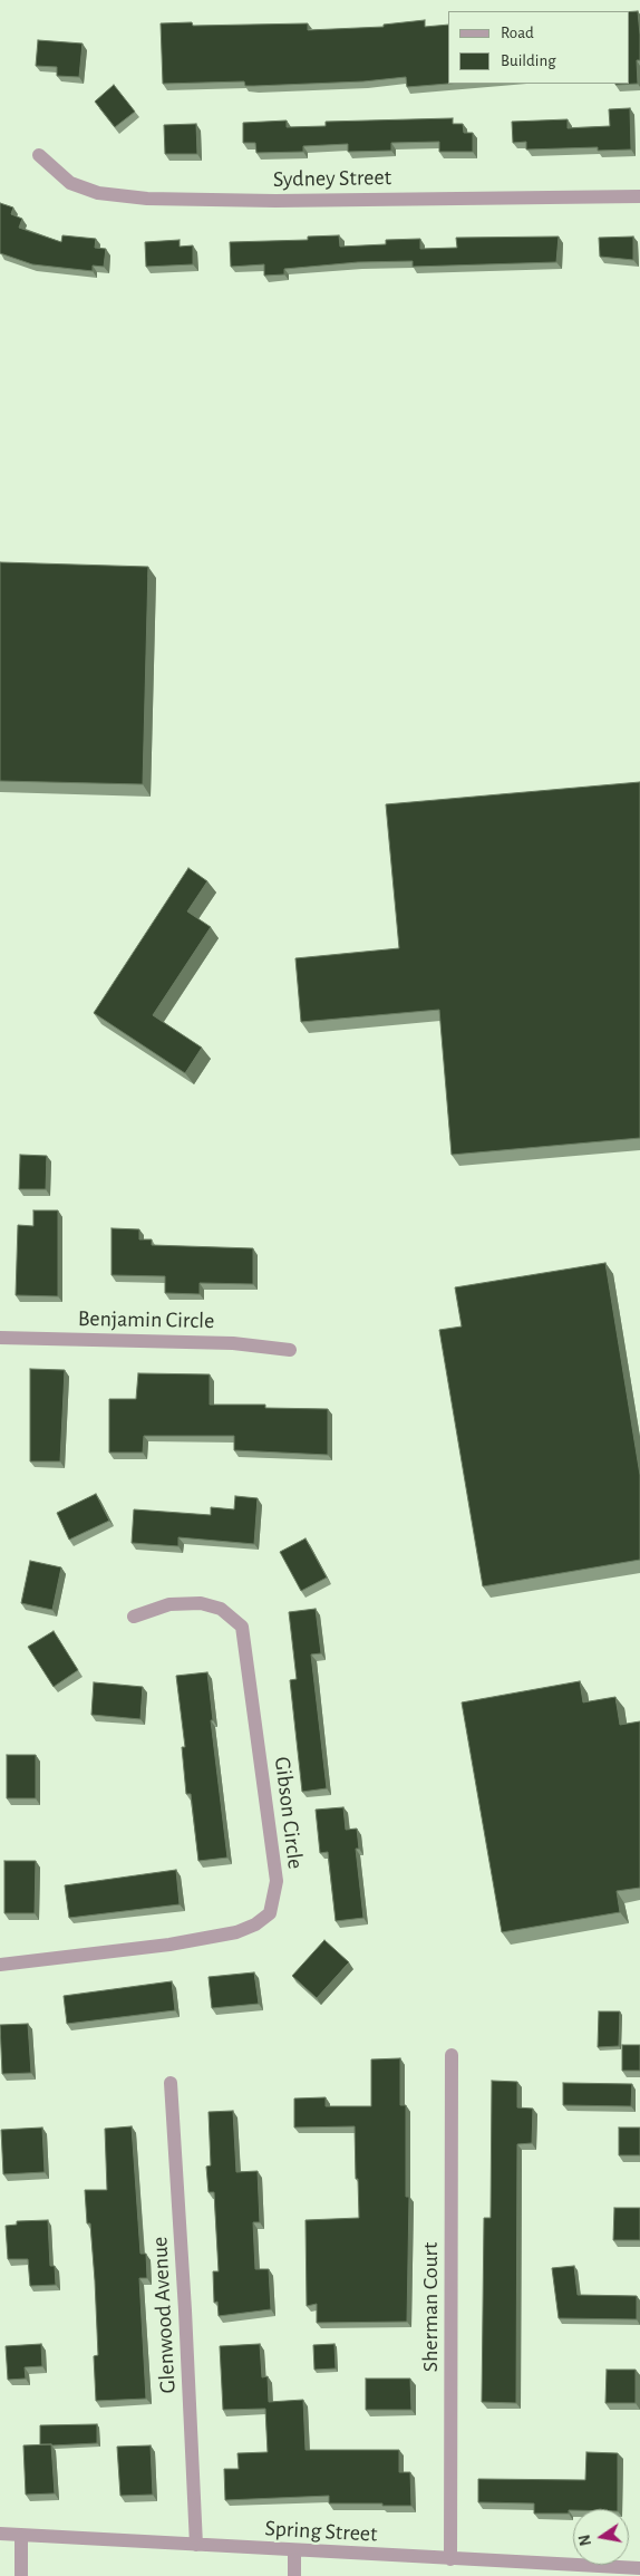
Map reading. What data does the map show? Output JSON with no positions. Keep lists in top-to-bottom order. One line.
{"streets":{"street":["Sydney Street","Benjamin Circle","Gibson Circle","Sherman Court","Glenwood Avenue","Spring Street"]},"crossings":[["Sherman Court","Spring Street"],["Glenwood Avenue","Spring Street"]],"legend":["Road","Building"],"north":"left"}
